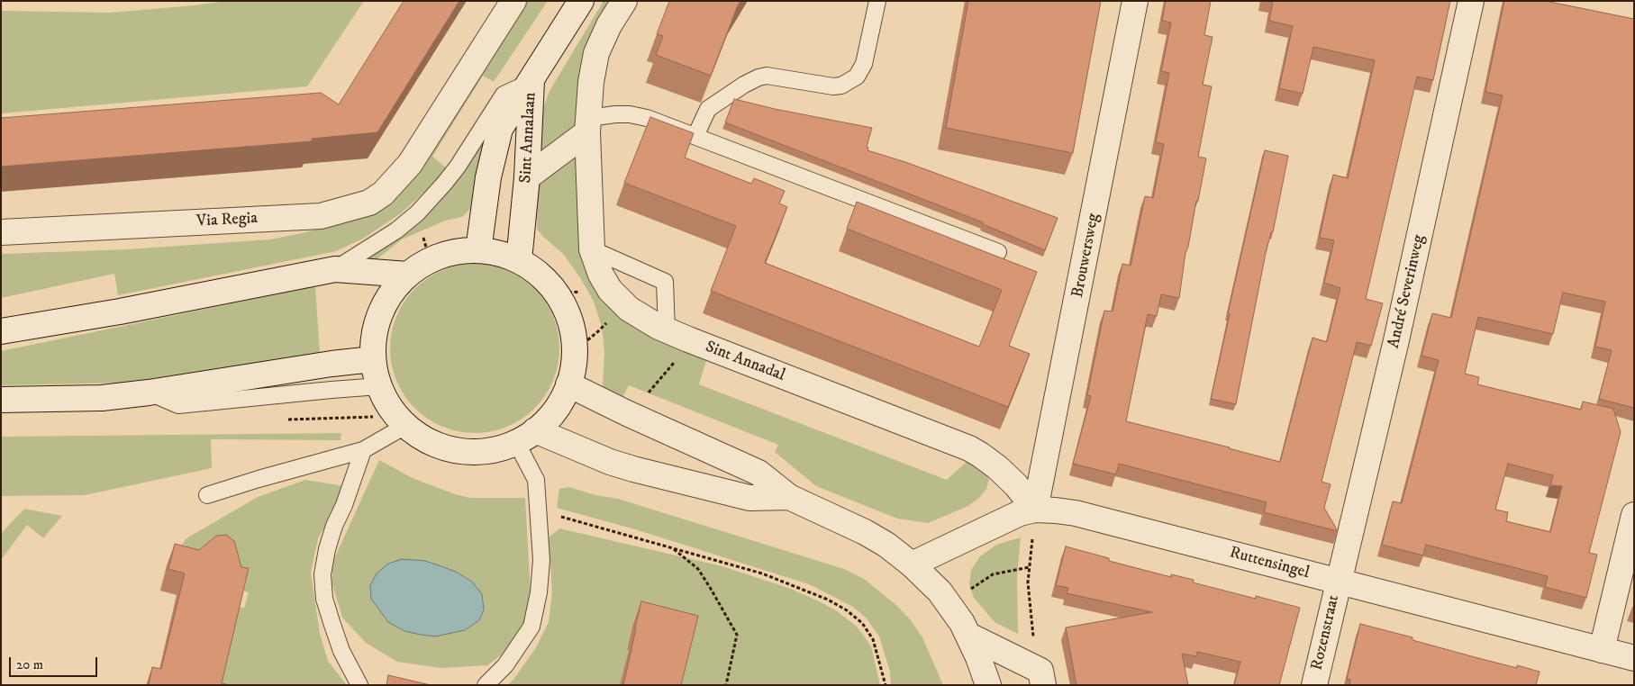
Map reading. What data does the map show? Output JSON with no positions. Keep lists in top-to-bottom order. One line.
{"streets":{"street":["Sint Annalaan","Via Regia","Brouwersweg","André Severinweg","Sint Annadal","Ruttensingel","Rozenstraat"]},"crossings":[["Brouwersweg","Sint Annadal"],["Brouwersweg","Ruttensingel"],["André Severinweg","Ruttensingel"],["André Severinweg","Rozenstraat"],["Sint Annadal","Ruttensingel"],["Ruttensingel","Rozenstraat"]],"scale_bar":"20 m"}
